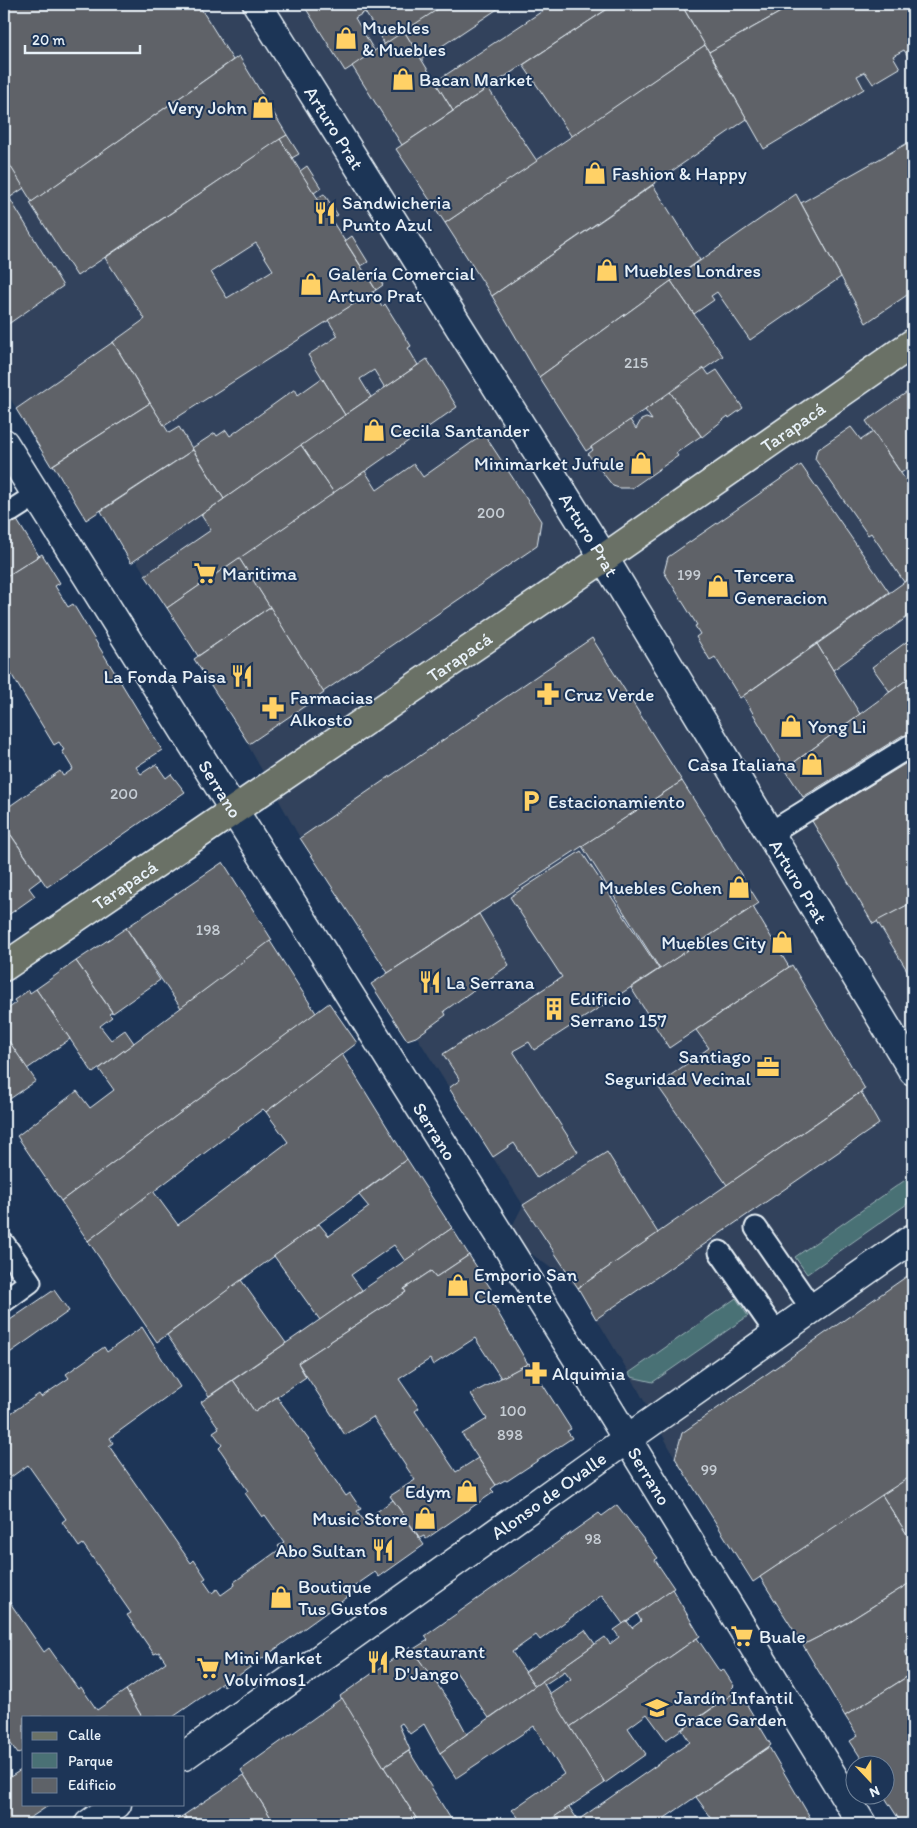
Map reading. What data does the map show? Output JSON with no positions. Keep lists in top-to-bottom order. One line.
{"streets":{"main road":["Tarapacá"],"street":["Arturo Prat","Serrano","Alonso de Ovalle"]},"crossings":[["Arturo Prat","Tarapacá"],["Tarapacá","Serrano"],["Serrano","Alonso de Ovalle"]],"places":{"shop":["Muebles & Muebles","Bacan Market","Very John","Fashion & Happy","Muebles Londres","Galería Comercial Arturo Prat","Cecila Santander","Minimarket Jufule","Tercera Generacion","Yong Li","Casa Italiana","Muebles Cohen","Muebles City","Emporio San Clemente","Edym","Music Store","Boutique Tus Gustos"],"restaurant":["Sandwicheria Punto Azul","La Fonda Paisa","La Serrana","Abo Sultan","Restaurant D'Jango"],"supermarket":["Maritima","Buale","Mini Market Volvimos1"],"pharmacy":["Cruz Verde","Farmacias Alkosto","Alquimia"],"parking":["Estacionamiento"],"building":["Edificio Serrano 157"],"office":["Santiago Seguridad Vecinal"],"school or university":["Jardín Infantil Grace Garden"]},"house_numbers":["215","200","199","200","198","100","898","99","98"],"legend":["Calle","Parque","Edificio"],"scale_bar":"20 m","north":"bottom"}
